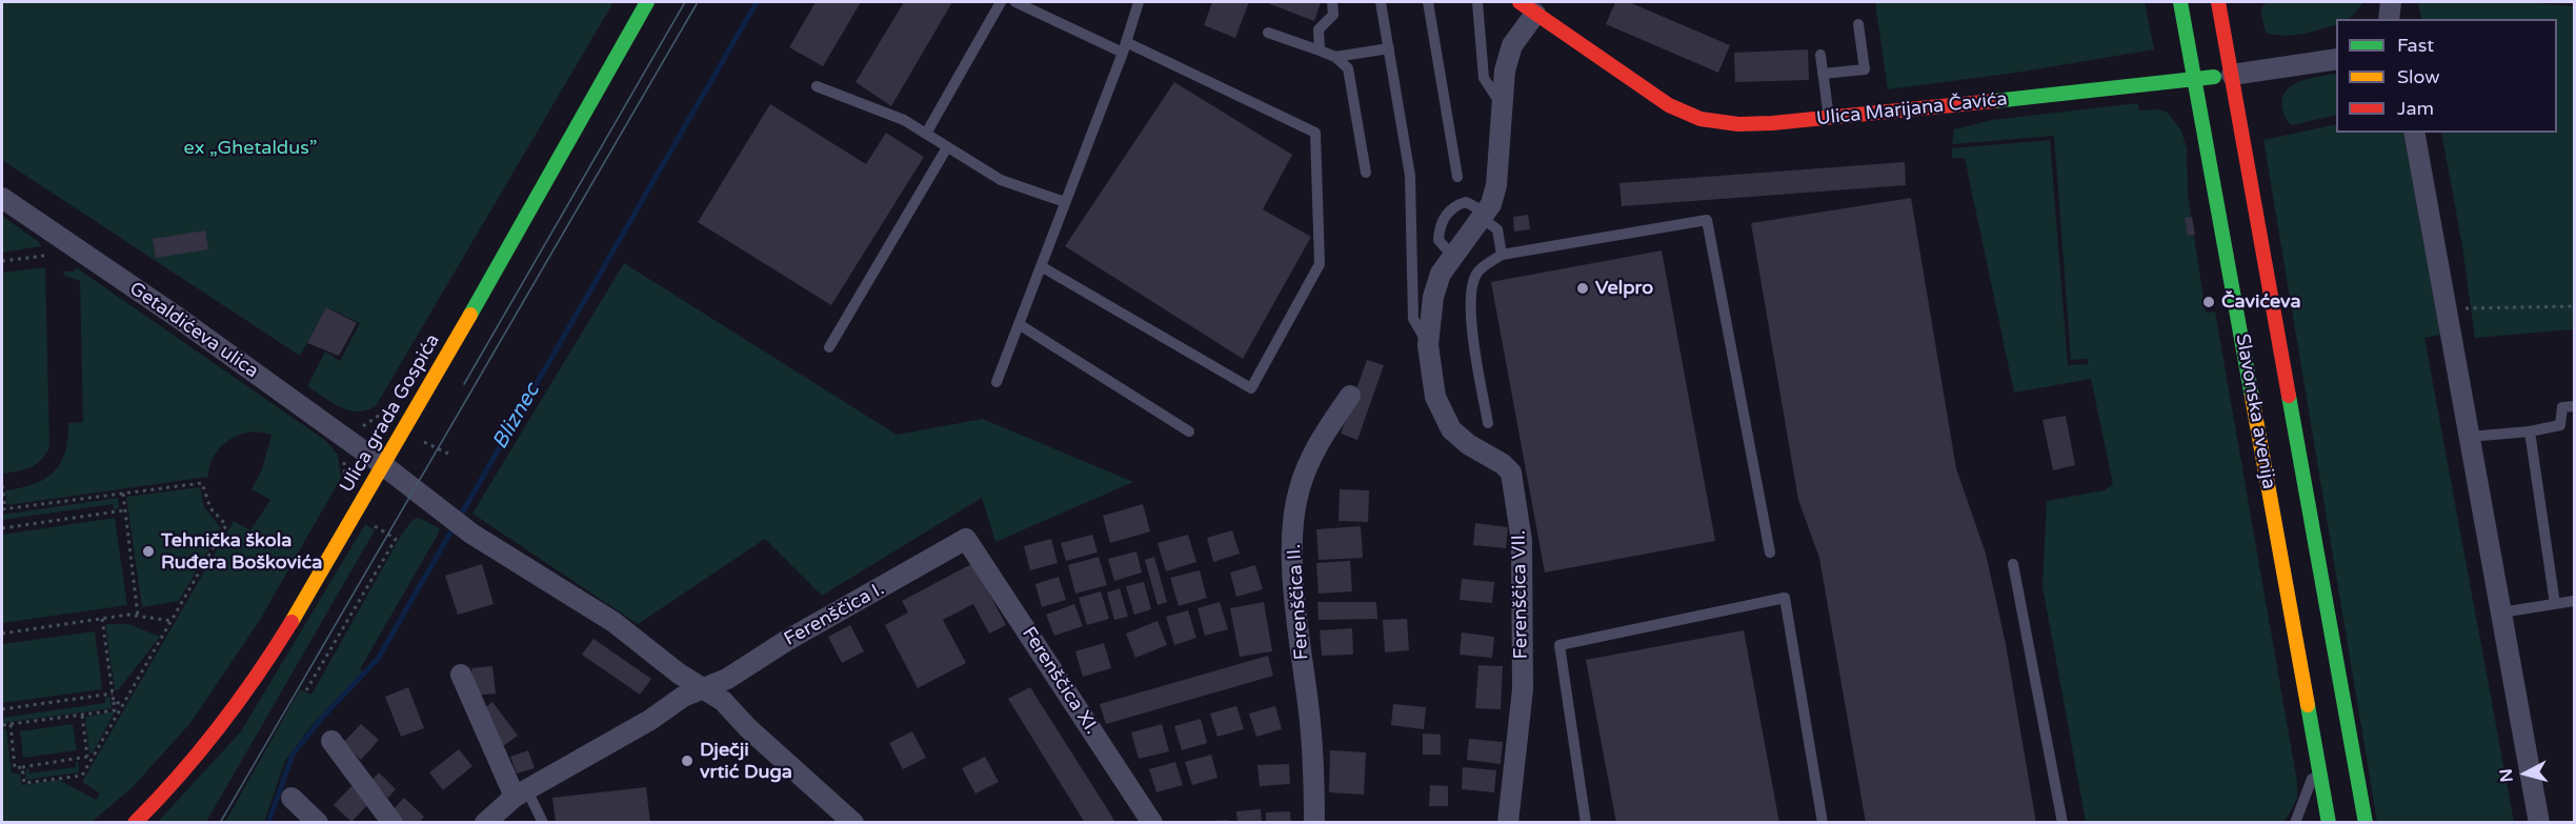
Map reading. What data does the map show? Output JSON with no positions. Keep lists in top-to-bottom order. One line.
{"streets":{"street":["Ulica Marijana Čavića","Getaldićeva ulica","Slavonska avenija","Ulica grada Gospića","Ferenščica VII.","Ferenščica II.","Ferenščica I.","Ferenščica XI."]},"crossings":[["Ulica Marijana Čavića","Slavonska avenija"],["Ulica Marijana Čavića","Ferenščica VII."],["Getaldićeva ulica","Ulica grada Gospića"],["Getaldićeva ulica","Ferenščica I."],["Ferenščica I.","Ferenščica XI."]],"water":["Bliznec"],"parks":["ex „Ghetaldus”"],"places":["Velpro","Čavićeva","Tehnička škola Ruđera Boškovića","Dječji vrtić Duga"],"legend":["Fast","Slow","Jam"],"north":"left"}
